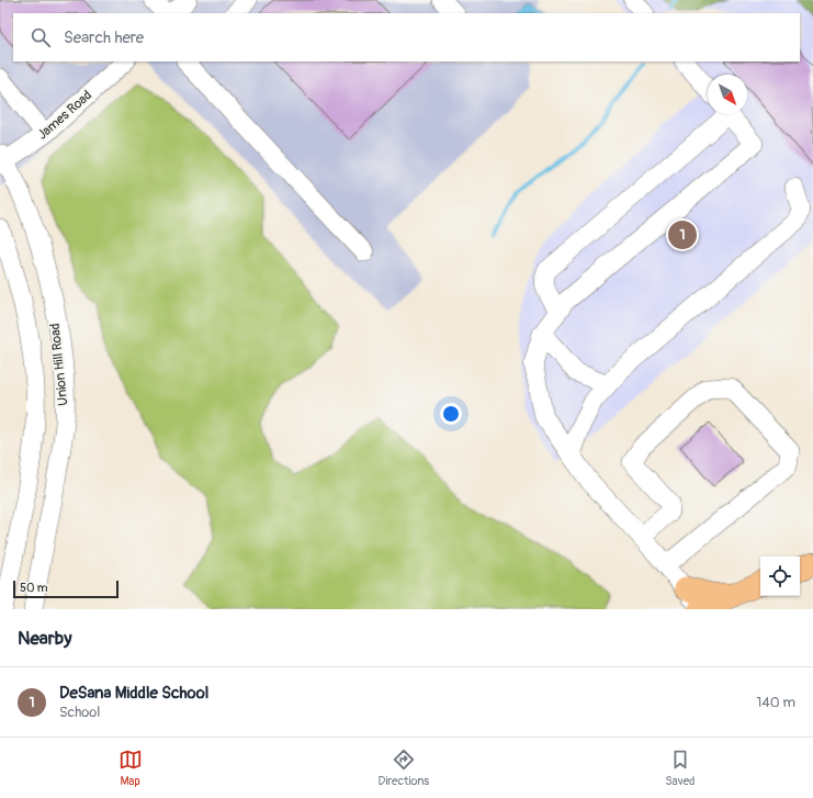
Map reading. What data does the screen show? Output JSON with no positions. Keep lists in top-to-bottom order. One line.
{"streets":{"street":["James Road","Union Hill Road"]},"crossings":[["James Road","Union Hill Road"]],"scale_bar":"50 m","north":"bottom right","page":{"search":"Search here","pins":"1","scale":"50 m","heading":"Nearby","list":[{"mark":"1","name":"DeSana Middle School","note":"School","value":"140 m"}],"nav":["Map","Directions","Saved"]}}
